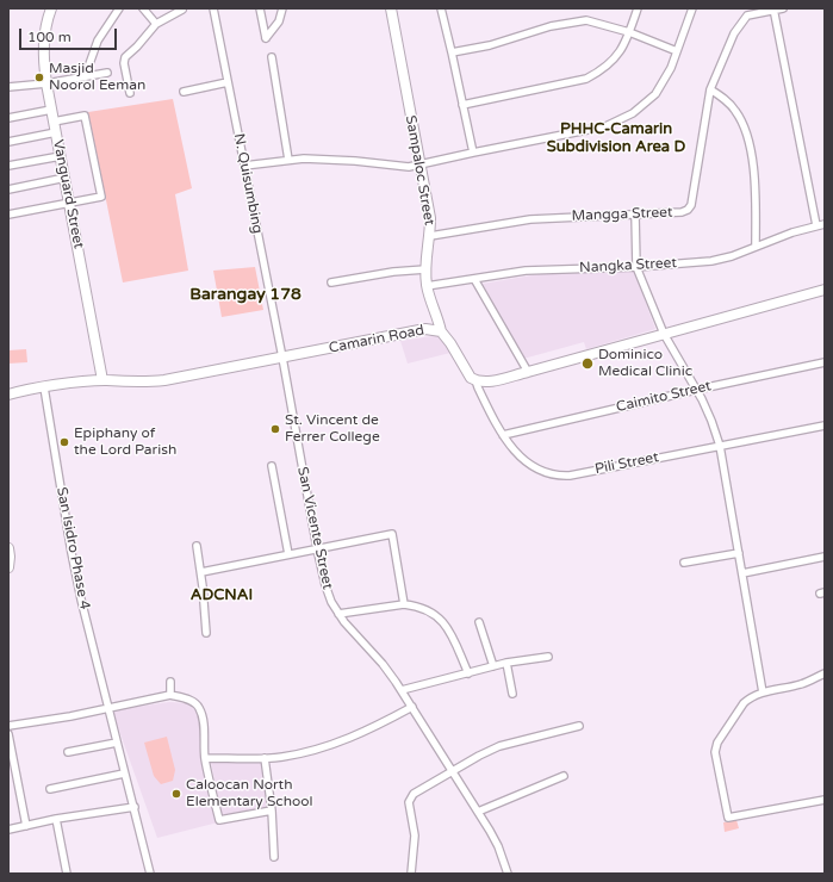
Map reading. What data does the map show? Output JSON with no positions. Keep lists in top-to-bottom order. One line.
{"streets":{"main road":["Sampaloc Street","Vanguard Street","Camarin Road"],"street":["N. Quisumbing","Mangga Street","Nangka Street","Caimito Street","Pili Street","San Vicente Street","San Isidro Phase 4"]},"crossings":[["Sampaloc Street","Mangga Street"],["Sampaloc Street","Nangka Street"],["Sampaloc Street","Camarin Road"],["N. Quisumbing","Camarin Road"],["N. Quisumbing","San Vicente Street"],["Vanguard Street","Camarin Road"],["Camarin Road","Pili Street"],["Camarin Road","San Vicente Street"],["Camarin Road","San Isidro Phase 4"],["Caimito Street","Pili Street"]],"districts":["PHHC-Camarin Subdivision Area D","Barangay 178","ADCNAI"],"places":["Masjid Noorol Eeman","Dominico Medical Clinic","St. Vincent de Ferrer College","Epiphany of the Lord Parish","Caloocan North Elementary School"],"scale_bar":"100 m"}
